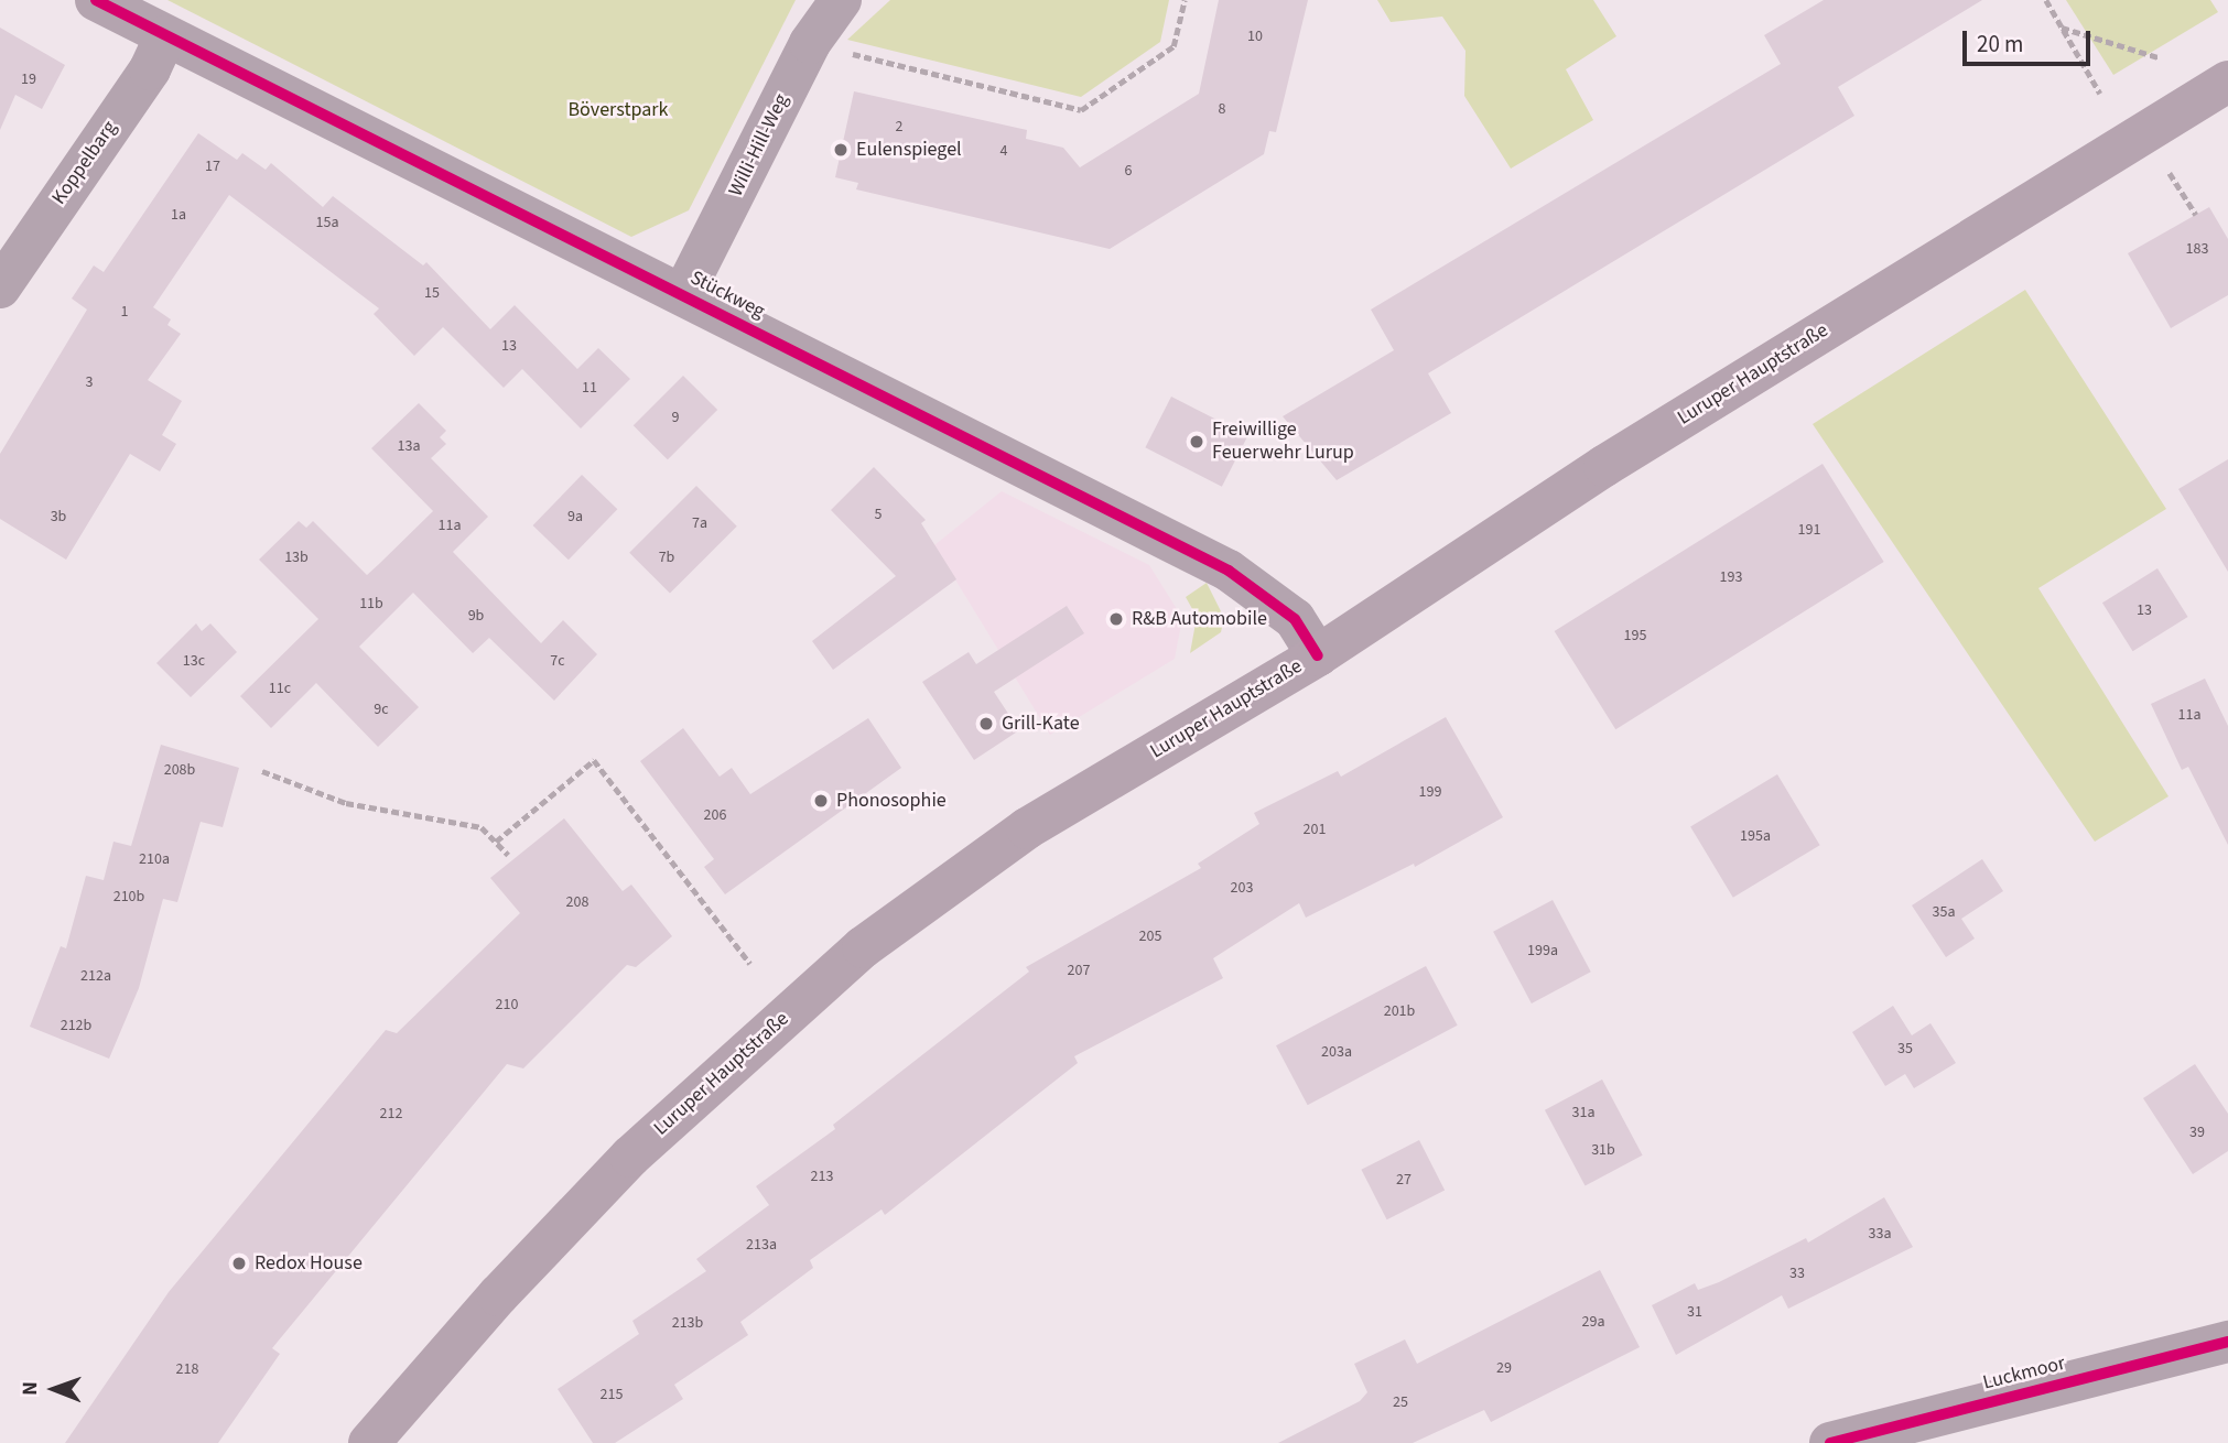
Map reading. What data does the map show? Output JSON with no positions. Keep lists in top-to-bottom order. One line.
{"streets":{"main road":["Luruper Hauptstraße"],"street":["Willi-Hill-Weg","Koppelbarg","Stückweg","Luckmoor"]},"crossings":[["Willi-Hill-Weg","Stückweg"],["Koppelbarg","Stückweg"],["Stückweg","Luruper Hauptstraße"]],"parks":["Böverstpark"],"places":["Eulenspiegel","Freiwillige Feuerwehr Lurup","R&B Automobile","Grill-Kate","Phonosophie","Redox House"],"house_numbers":["10","19","8","2","4","17","6","1a","15a","183","15","1","13","3","11","9","13a","5","3b","9a","7a","11a","191","13b","7b","193","11b","13","9b","195","13c","7c","11c","9c","11a","208b","199","206","201","195a","210a","203","210b","208","35a","205","199a","207","212a","210","201b","212b","35","203a","31a","212","39","31b","213","27","33a","213a","33","31","29a","213b","29","218","215","25"],"scale_bar":"20 m","north":"left"}
